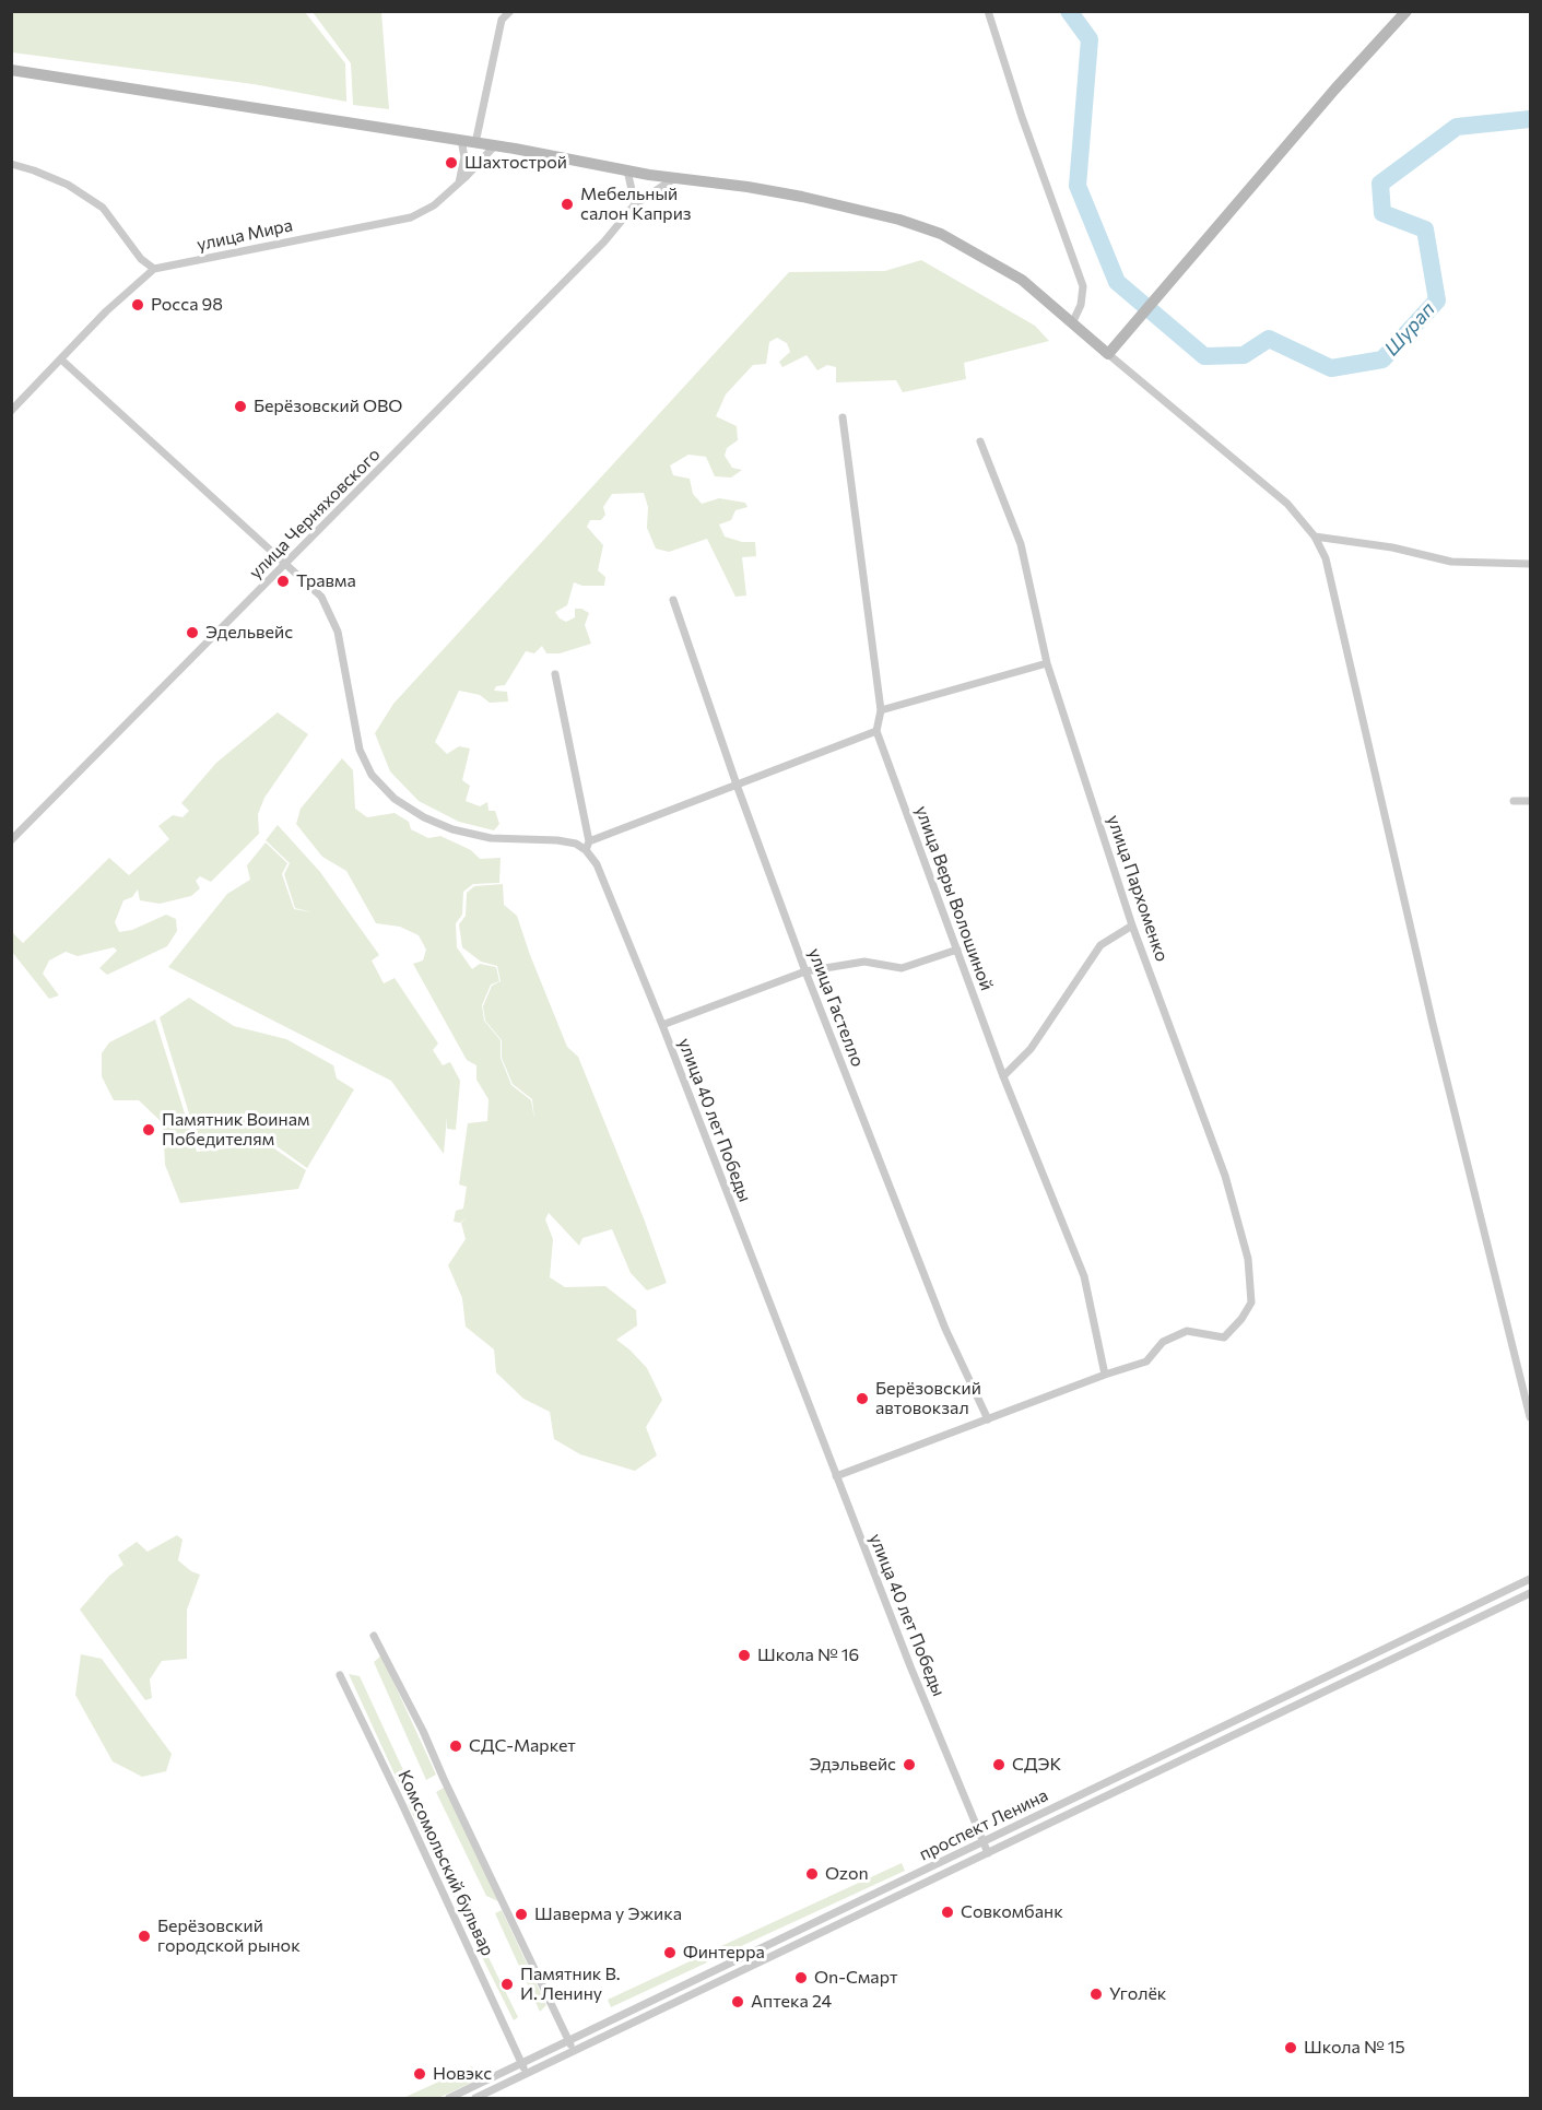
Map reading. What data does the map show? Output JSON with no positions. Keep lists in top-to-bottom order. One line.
{"streets":{"street":["улица Мира","улица Черняховского","улица Пархоменко","улица Веры Волошиной","улица Гастелло","улица 40 лет Победы","проспект Ленина","Комсомольский бульвар"]},"crossings":[["улица Пархоменко","улица Веры Волошиной"],["улица 40 лет Победы","проспект Ленина"],["проспект Ленина","Комсомольский бульвар"]],"water":["Шурап"],"places":["Шахтострой","Мебельный салон Каприз","Росса 98","Берёзовский ОВО","Травма","Эдельвейс","Памятник Воинам Победителям","Берёзовский автовокзал","Школа № 16","СДС-Маркет","Эдэльвейс","СДЭК","Ozon","Совкомбанк","Шаверма у Эжика","Берёзовский городской рынок","Финтерра","On-Смарт","Памятник В. И. Ленину","Уголёк","Аптека 24","Школа № 15","Новэкс"]}
